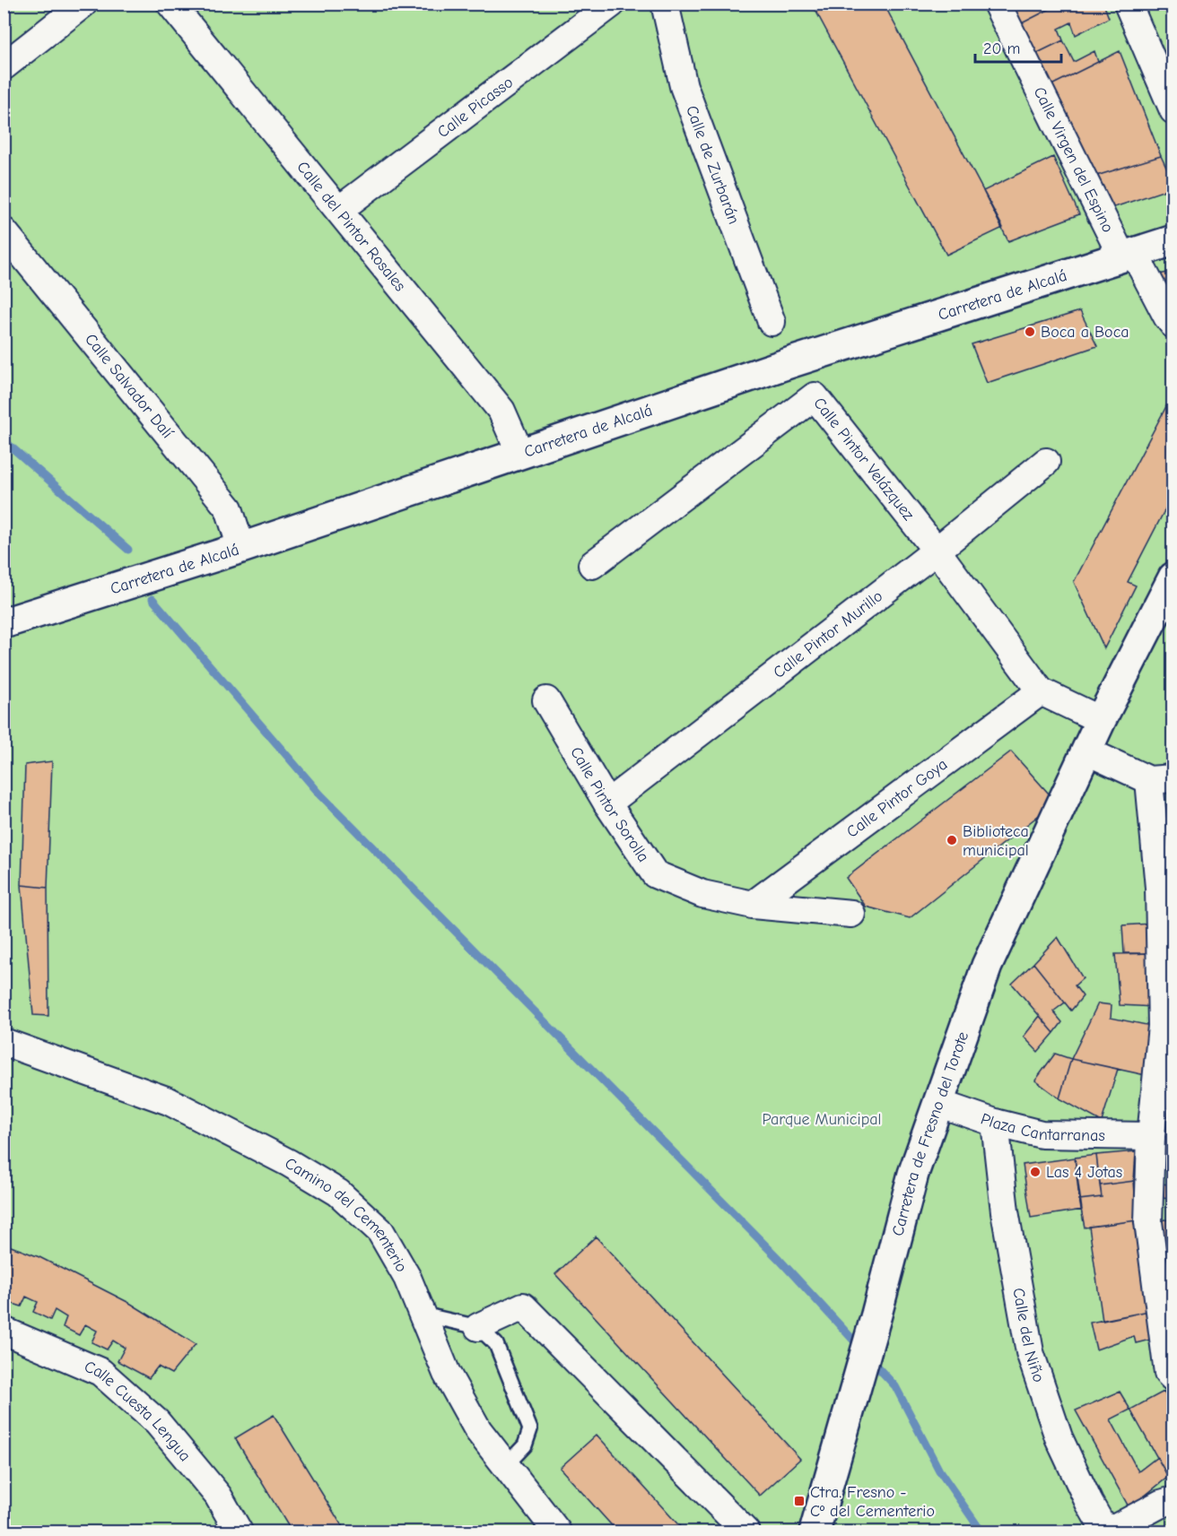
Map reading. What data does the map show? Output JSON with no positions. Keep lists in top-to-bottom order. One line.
{"streets":{"street":["Calle Picasso","Calle Virgen del Espino","Calle de Zurbarán","Calle del Pintor Rosales","Carretera de Alcalá","Calle Salvador Dalí","Calle Pintor Velázquez","Calle Pintor Murillo","Calle Pintor Goya","Calle Pintor Sorolla","Plaza Cantarranas","Carretera de Fresno del Torote","Camino del Cementerio","Calle del Niño","Calle Cuesta Lengua"]},"crossings":[["Calle Picasso","Calle del Pintor Rosales"],["Calle Virgen del Espino","Carretera de Alcalá"],["Calle del Pintor Rosales","Carretera de Alcalá"],["Carretera de Alcalá","Calle Salvador Dalí"],["Calle Pintor Velázquez","Calle Pintor Murillo"],["Calle Pintor Velázquez","Calle Pintor Goya"],["Calle Pintor Velázquez","Carretera de Fresno del Torote"],["Calle Pintor Murillo","Calle Pintor Sorolla"],["Calle Pintor Goya","Calle Pintor Sorolla"],["Plaza Cantarranas","Carretera de Fresno del Torote"],["Plaza Cantarranas","Calle del Niño"]],"parks":["Parque Municipal"],"places":{"other":["Boca a Boca","Biblioteca municipal","Las 4 Jotas"],"transit":["Ctra. Fresno - Cº del Cementerio"]},"scale_bar":"20 m"}
